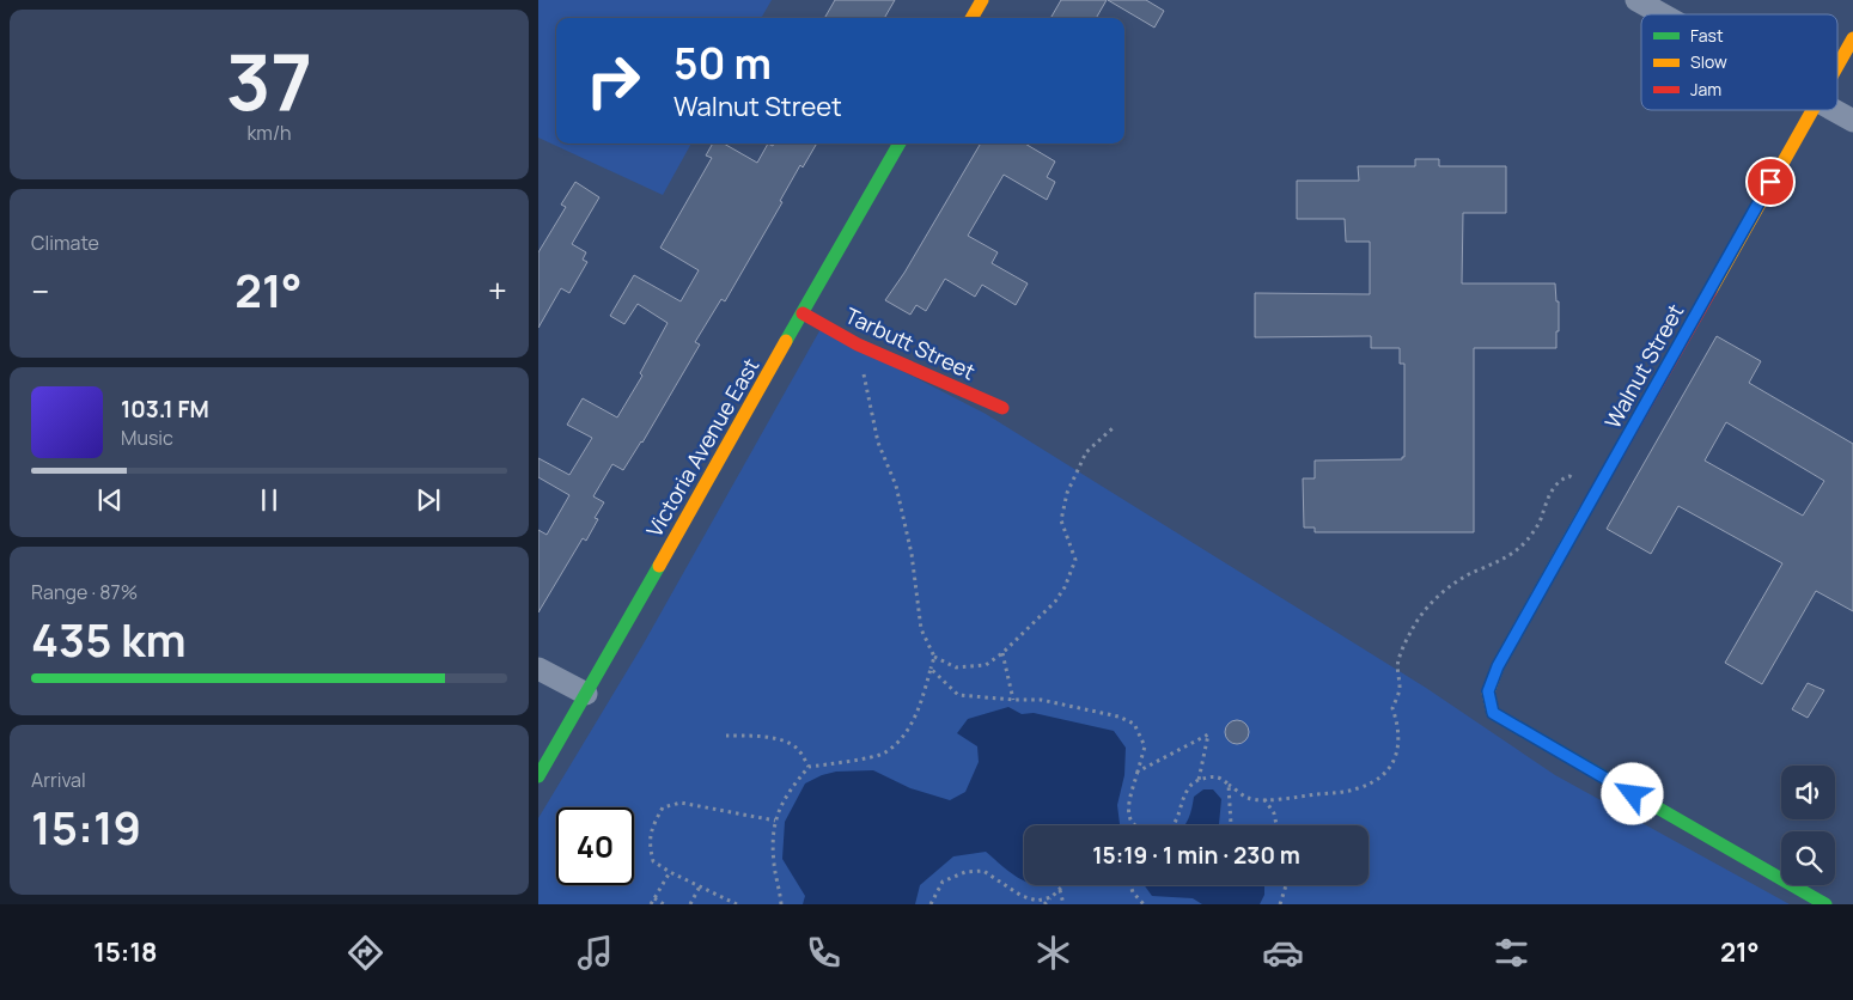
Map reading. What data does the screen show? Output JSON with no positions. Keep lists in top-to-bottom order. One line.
{"streets":{"street":["Tarbutt Street","Walnut Street","Victoria Avenue East"]},"crossings":[["Tarbutt Street","Victoria Avenue East"]],"legend":["Fast","Slow","Jam"],"page":{"tile":[["37","km/h"],"Climate",["Range · 87%","435 km"],["Arrival","15:19"]],"turn":["50 m","Walnut Street"],"heat":["−","21°","+"],"song":["103.1 FM","Music"],"limit":"40","trip":"15:19 · 1 min · 230 m","tabs":["15:18","21°"]}}
